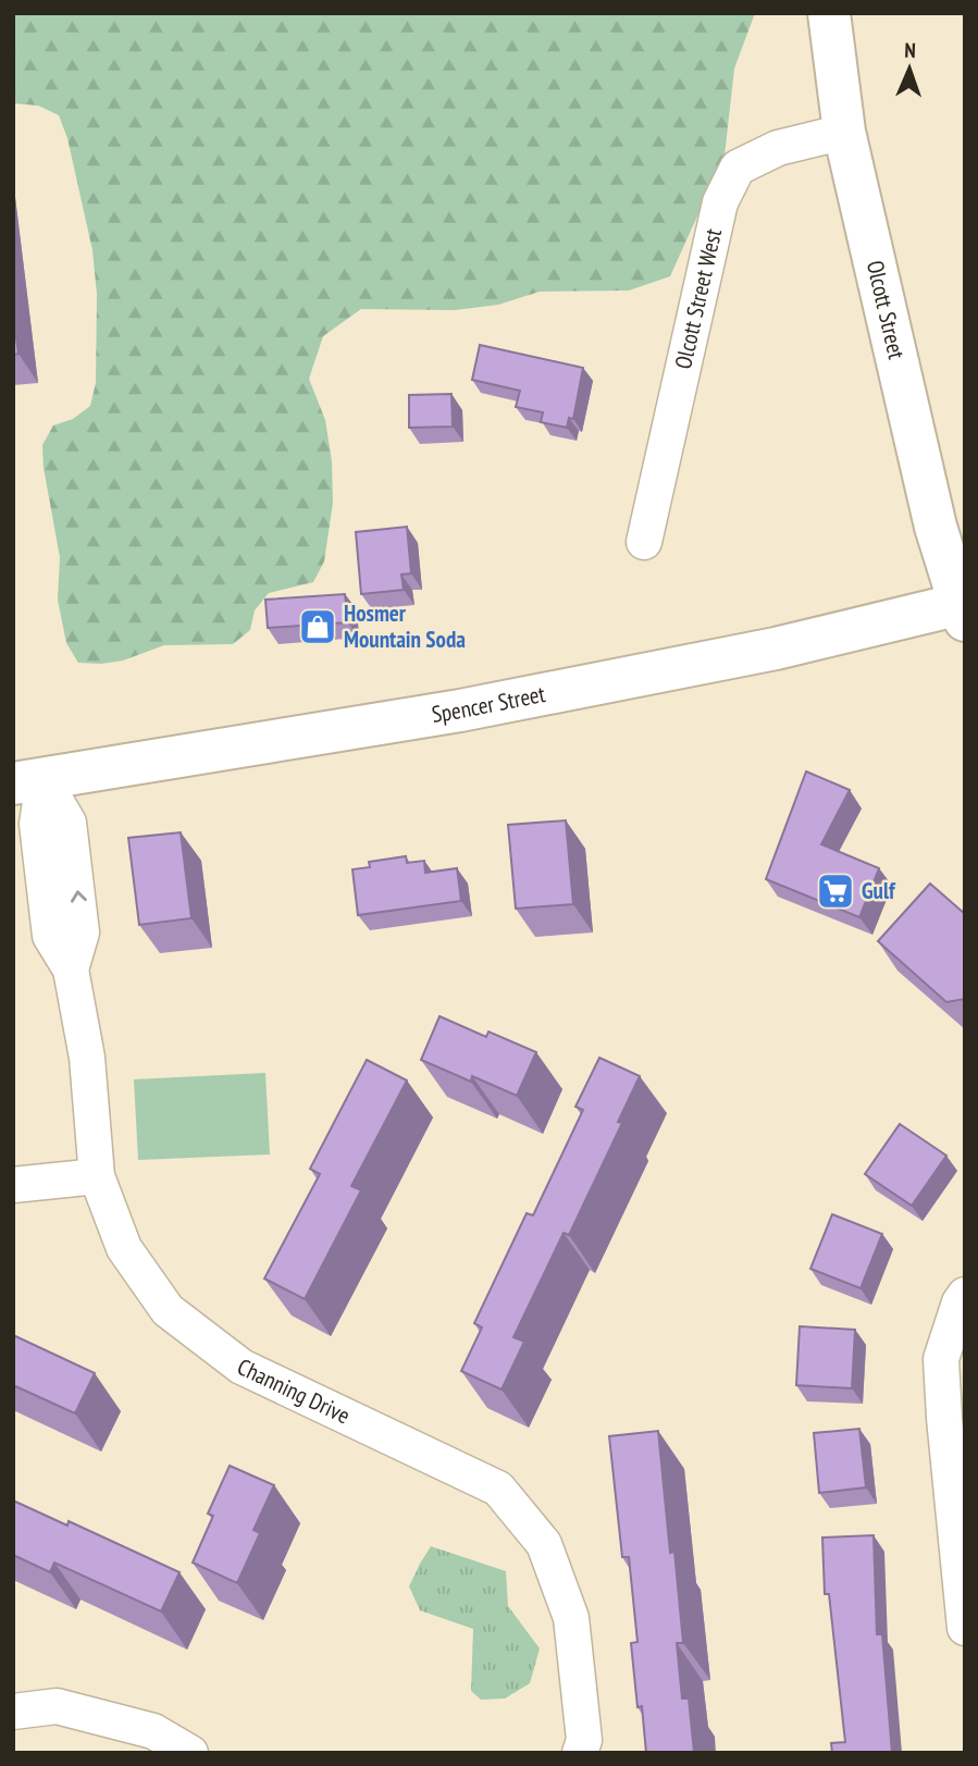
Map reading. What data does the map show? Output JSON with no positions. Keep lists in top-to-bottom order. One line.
{"streets":{"main road":["Olcott Street","Spencer Street"],"street":["Olcott Street West","Channing Drive"]},"crossings":[["Olcott Street West","Olcott Street"],["Olcott Street","Spencer Street"],["Spencer Street","Channing Drive"]],"places":{"shop":["Hosmer Mountain Soda"],"supermarket":["Gulf"]},"north":"top"}
